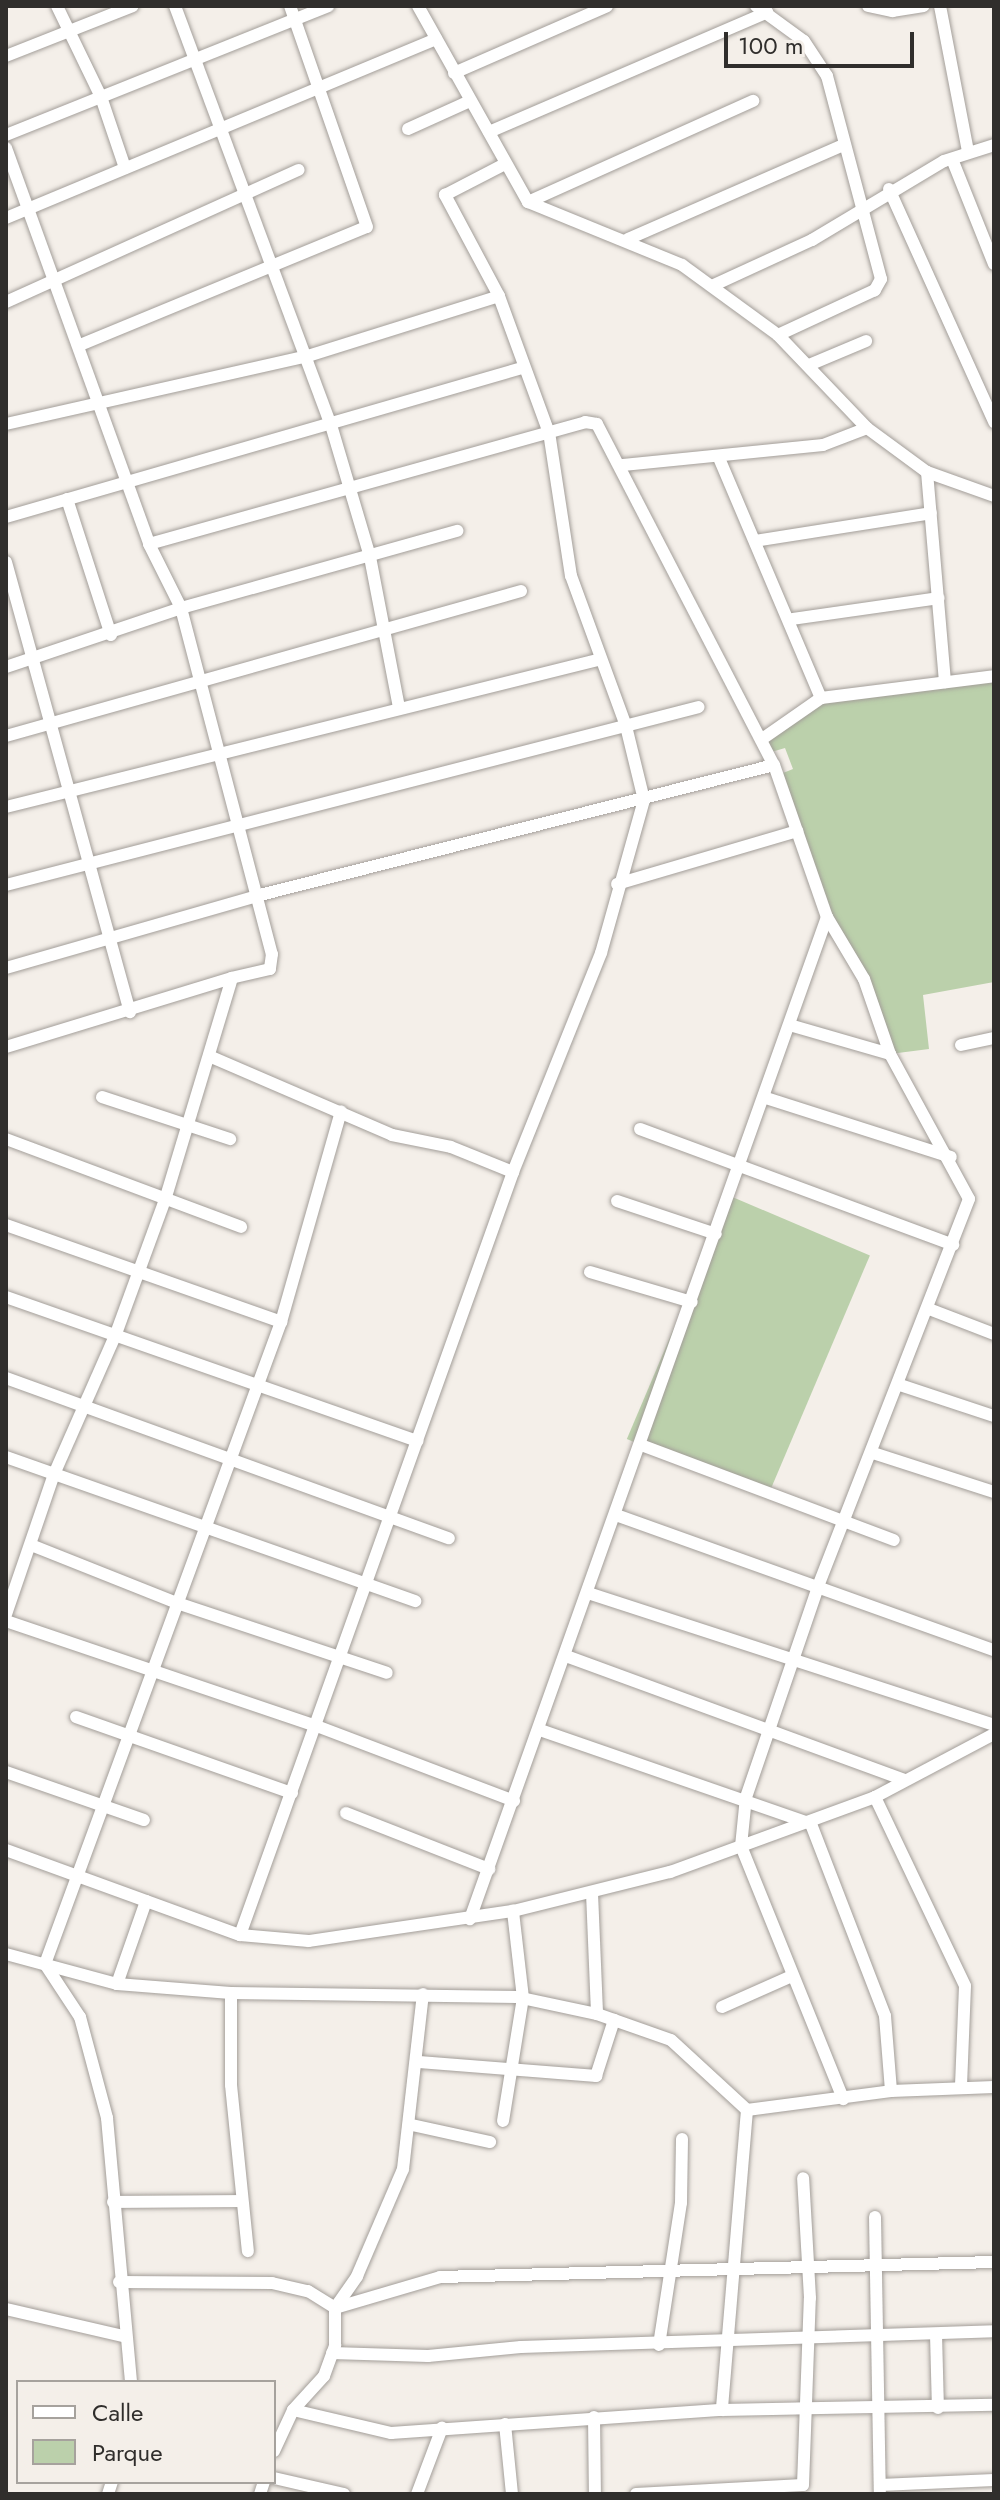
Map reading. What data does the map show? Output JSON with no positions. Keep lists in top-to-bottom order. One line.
{"legend":["Calle","Parque"],"scale_bar":"100 m"}
